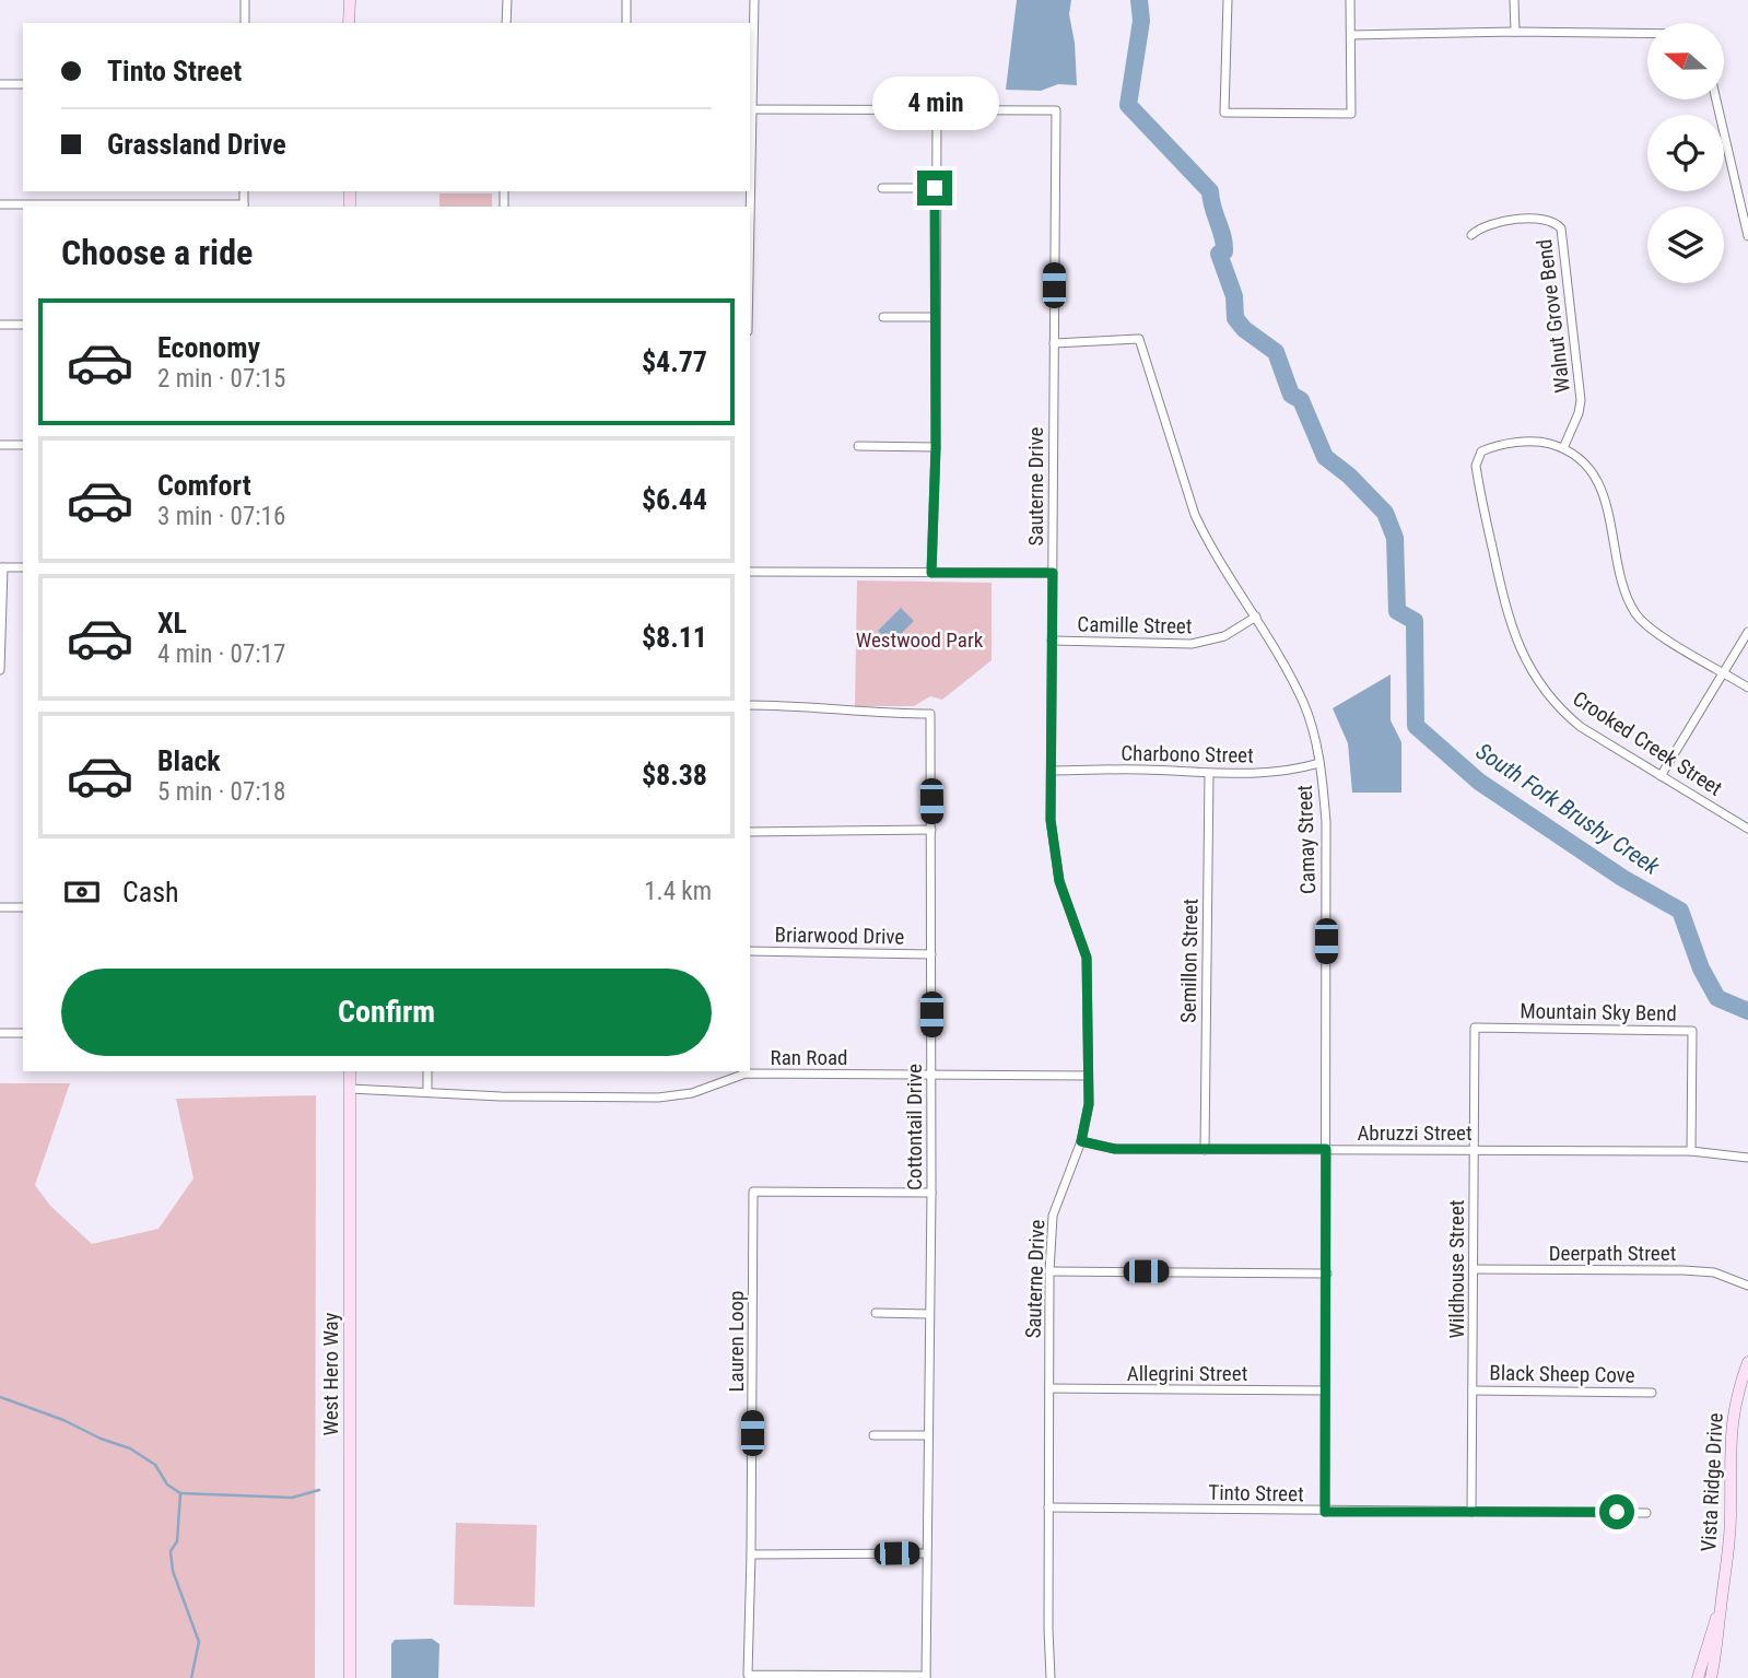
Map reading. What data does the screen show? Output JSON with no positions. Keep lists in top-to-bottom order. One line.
{"streets":{"main road":["West Hero Way","Vista Ridge Drive"],"street":["Walnut Grove Bend","Sauterne Drive","Camille Street","Crooked Creek Street","Charbono Street","Camay Street","Briarwood Drive","Semillon Street","Mountain Sky Bend","Ran Road","Cottontail Drive","Abruzzi Street","Deerpath Street","Wildhouse Street","Lauren Loop","Allegrini Street","Black Sheep Cove","Tinto Street"]},"crossings":[["Walnut Grove Bend","Crooked Creek Street"],["Sauterne Drive","Camille Street"],["Sauterne Drive","Charbono Street"],["Sauterne Drive","Camay Street"],["Sauterne Drive","Ran Road"],["Sauterne Drive","Abruzzi Street"],["Sauterne Drive","Allegrini Street"],["Sauterne Drive","Tinto Street"],["Camille Street","Camay Street"],["Charbono Street","Camay Street"],["Charbono Street","Semillon Street"],["Camay Street","Abruzzi Street"],["Camay Street","Allegrini Street"],["Camay Street","Tinto Street"],["Briarwood Drive","Cottontail Drive"],["Semillon Street","Abruzzi Street"],["Mountain Sky Bend","Abruzzi Street"],["Mountain Sky Bend","Wildhouse Street"],["Ran Road","Cottontail Drive"],["Ran Road","West Hero Way"],["Cottontail Drive","Lauren Loop"],["Abruzzi Street","Wildhouse Street"],["Deerpath Street","Wildhouse Street"],["Wildhouse Street","Black Sheep Cove"],["Wildhouse Street","Tinto Street"]],"water":["South Fork Brushy Creek"],"parks":["Westwood Park"],"north":"left","page":{"banner":["Tinto Street","Grassland Drive"],"bubble":"4 min","heading":"Choose a ride","list":[{"name":"Economy","note":"2 min · 07:15","value":"$4.77"},{"name":"Comfort","note":"3 min · 07:16","value":"$6.44"},{"name":"XL","note":"4 min · 07:17","value":"$8.11"},{"name":"Black","note":"5 min · 07:18","value":"$8.38"}],"pay":["Cash","1.4 km"],"buttons":"Confirm"}}
